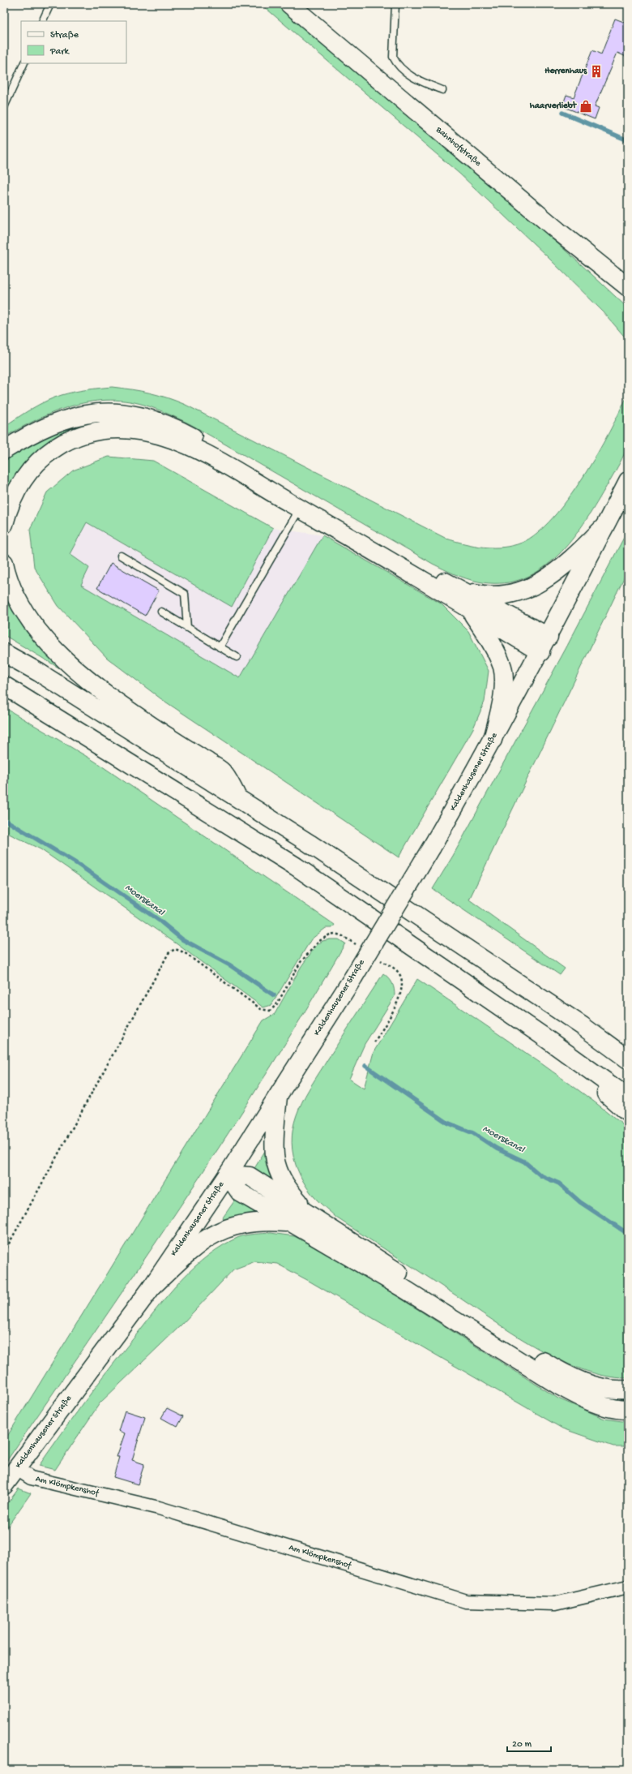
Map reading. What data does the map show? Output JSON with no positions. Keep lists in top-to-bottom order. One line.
{"streets":{"main road":["Bahnhofstraße","Kaldenhausener Straße"],"street":["Am Klömpkenshof"]},"crossings":[["Kaldenhausener Straße","Am Klömpkenshof"]],"water":["Moerskanal"],"places":{"building":["Herrenhaus"],"shop":["haarverliebt"]},"legend":["Straße","Park"],"scale_bar":"20 m"}
